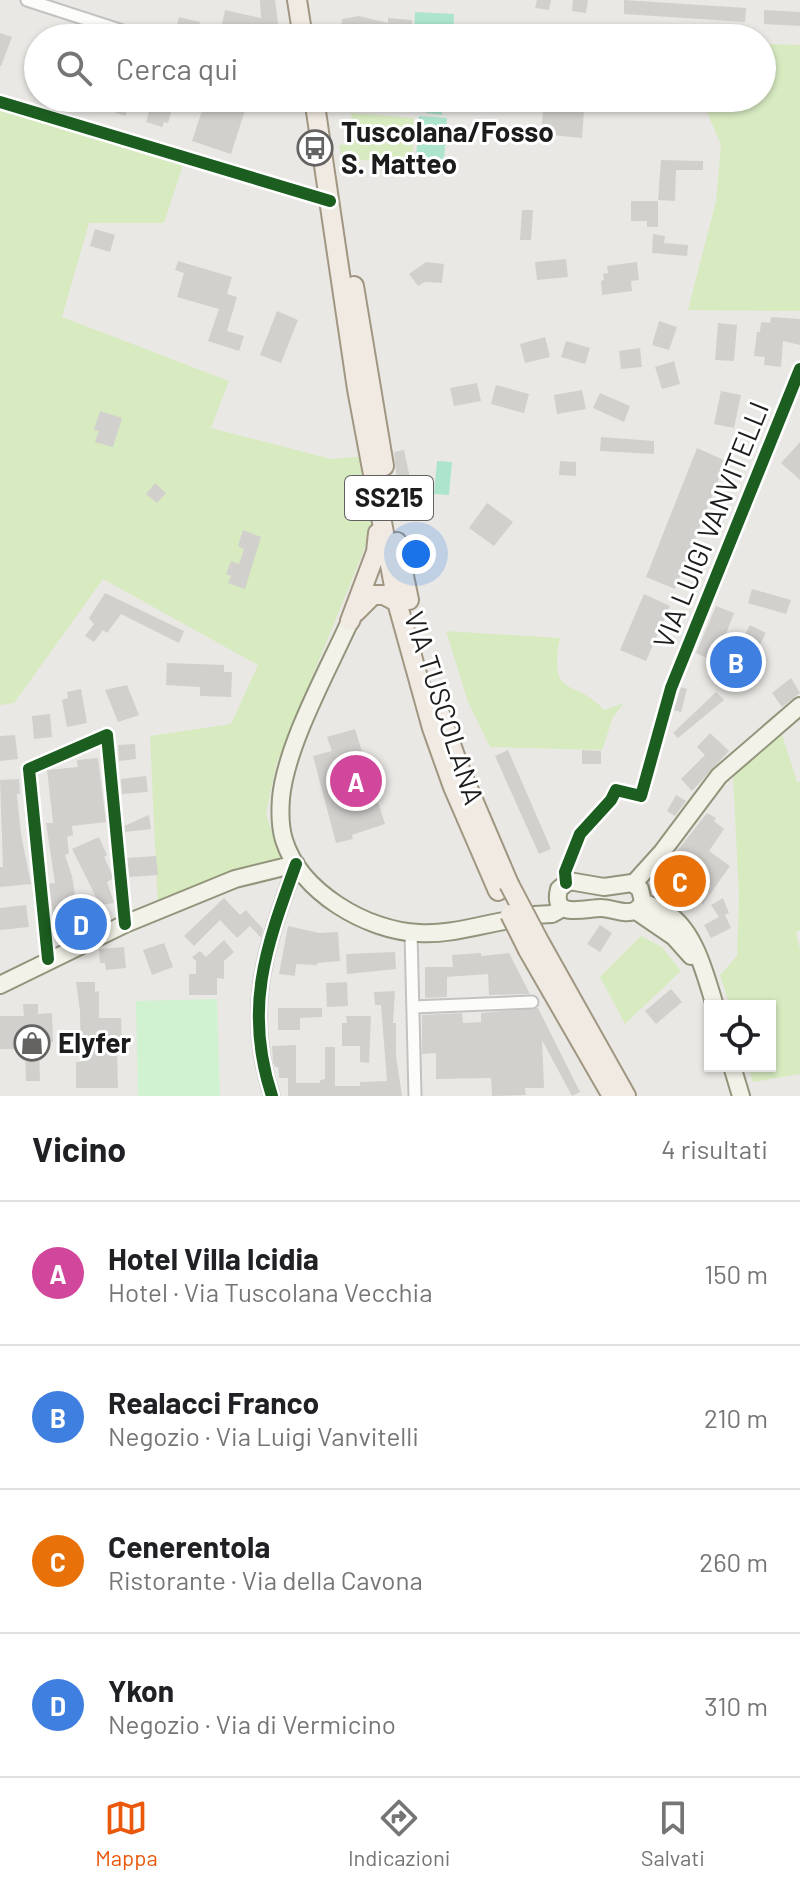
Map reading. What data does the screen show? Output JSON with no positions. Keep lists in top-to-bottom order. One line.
{"streets":{"main road":["SS215","VIA TUSCOLANA"],"street":["VIA LUIGI VANVITELLI"]},"places":{"bus stop":["Tuscolana/Fosso S. Matteo"],"shop":["Elyfer"]},"page":{"search":"Cerca qui","pins":["B","A","C","D"],"heading":["Vicino","4 risultati"],"list":[{"mark":"A","name":"Hotel Villa Icidia","note":"Hotel · Via Tuscolana Vecchia","value":"150 m"},{"mark":"B","name":"Realacci Franco","note":"Negozio · Via Luigi Vanvitelli","value":"210 m"},{"mark":"C","name":"Cenerentola","note":"Ristorante · Via della Cavona","value":"260 m"},{"mark":"D","name":"Ykon","note":"Negozio · Via di Vermicino","value":"310 m"}],"nav":["Mappa","Indicazioni","Salvati"]}}
